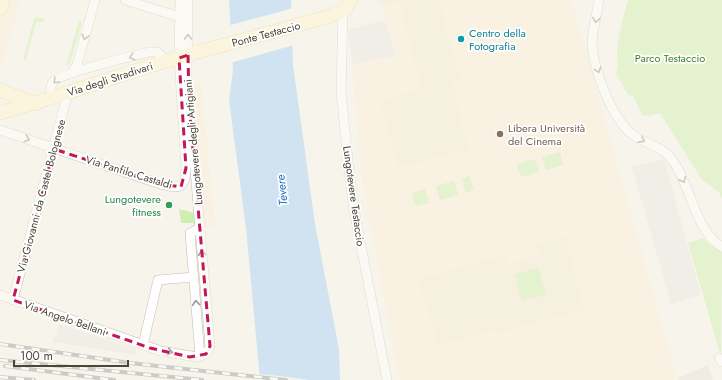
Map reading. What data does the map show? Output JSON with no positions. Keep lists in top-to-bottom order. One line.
{"streets":{"main road":["Ponte Testaccio","Via degli Stradivari"],"street":["Lungotevere degli Artigiani","Via Panfilo Castaldi","Via Giovanni da Castel Bolognese","Lungotevere Testaccio","Via Angelo Bellani"]},"crossings":[["Ponte Testaccio","Via degli Stradivari"],["Ponte Testaccio","Lungotevere Testaccio"],["Via degli Stradivari","Lungotevere degli Artigiani"],["Via degli Stradivari","Via Panfilo Castaldi"],["Via degli Stradivari","Via Giovanni da Castel Bolognese"],["Lungotevere degli Artigiani","Via Panfilo Castaldi"],["Lungotevere degli Artigiani","Via Angelo Bellani"],["Via Panfilo Castaldi","Via Giovanni da Castel Bolognese"],["Via Giovanni da Castel Bolognese","Via Angelo Bellani"]],"one_way":["Via degli Stradivari"],"water":["Tevere"],"parks":["Parco Testaccio"],"places":["Centro della Fotografia","Libera Università del Cinema","Lungotevere fitness"],"scale_bar":"100 m"}
